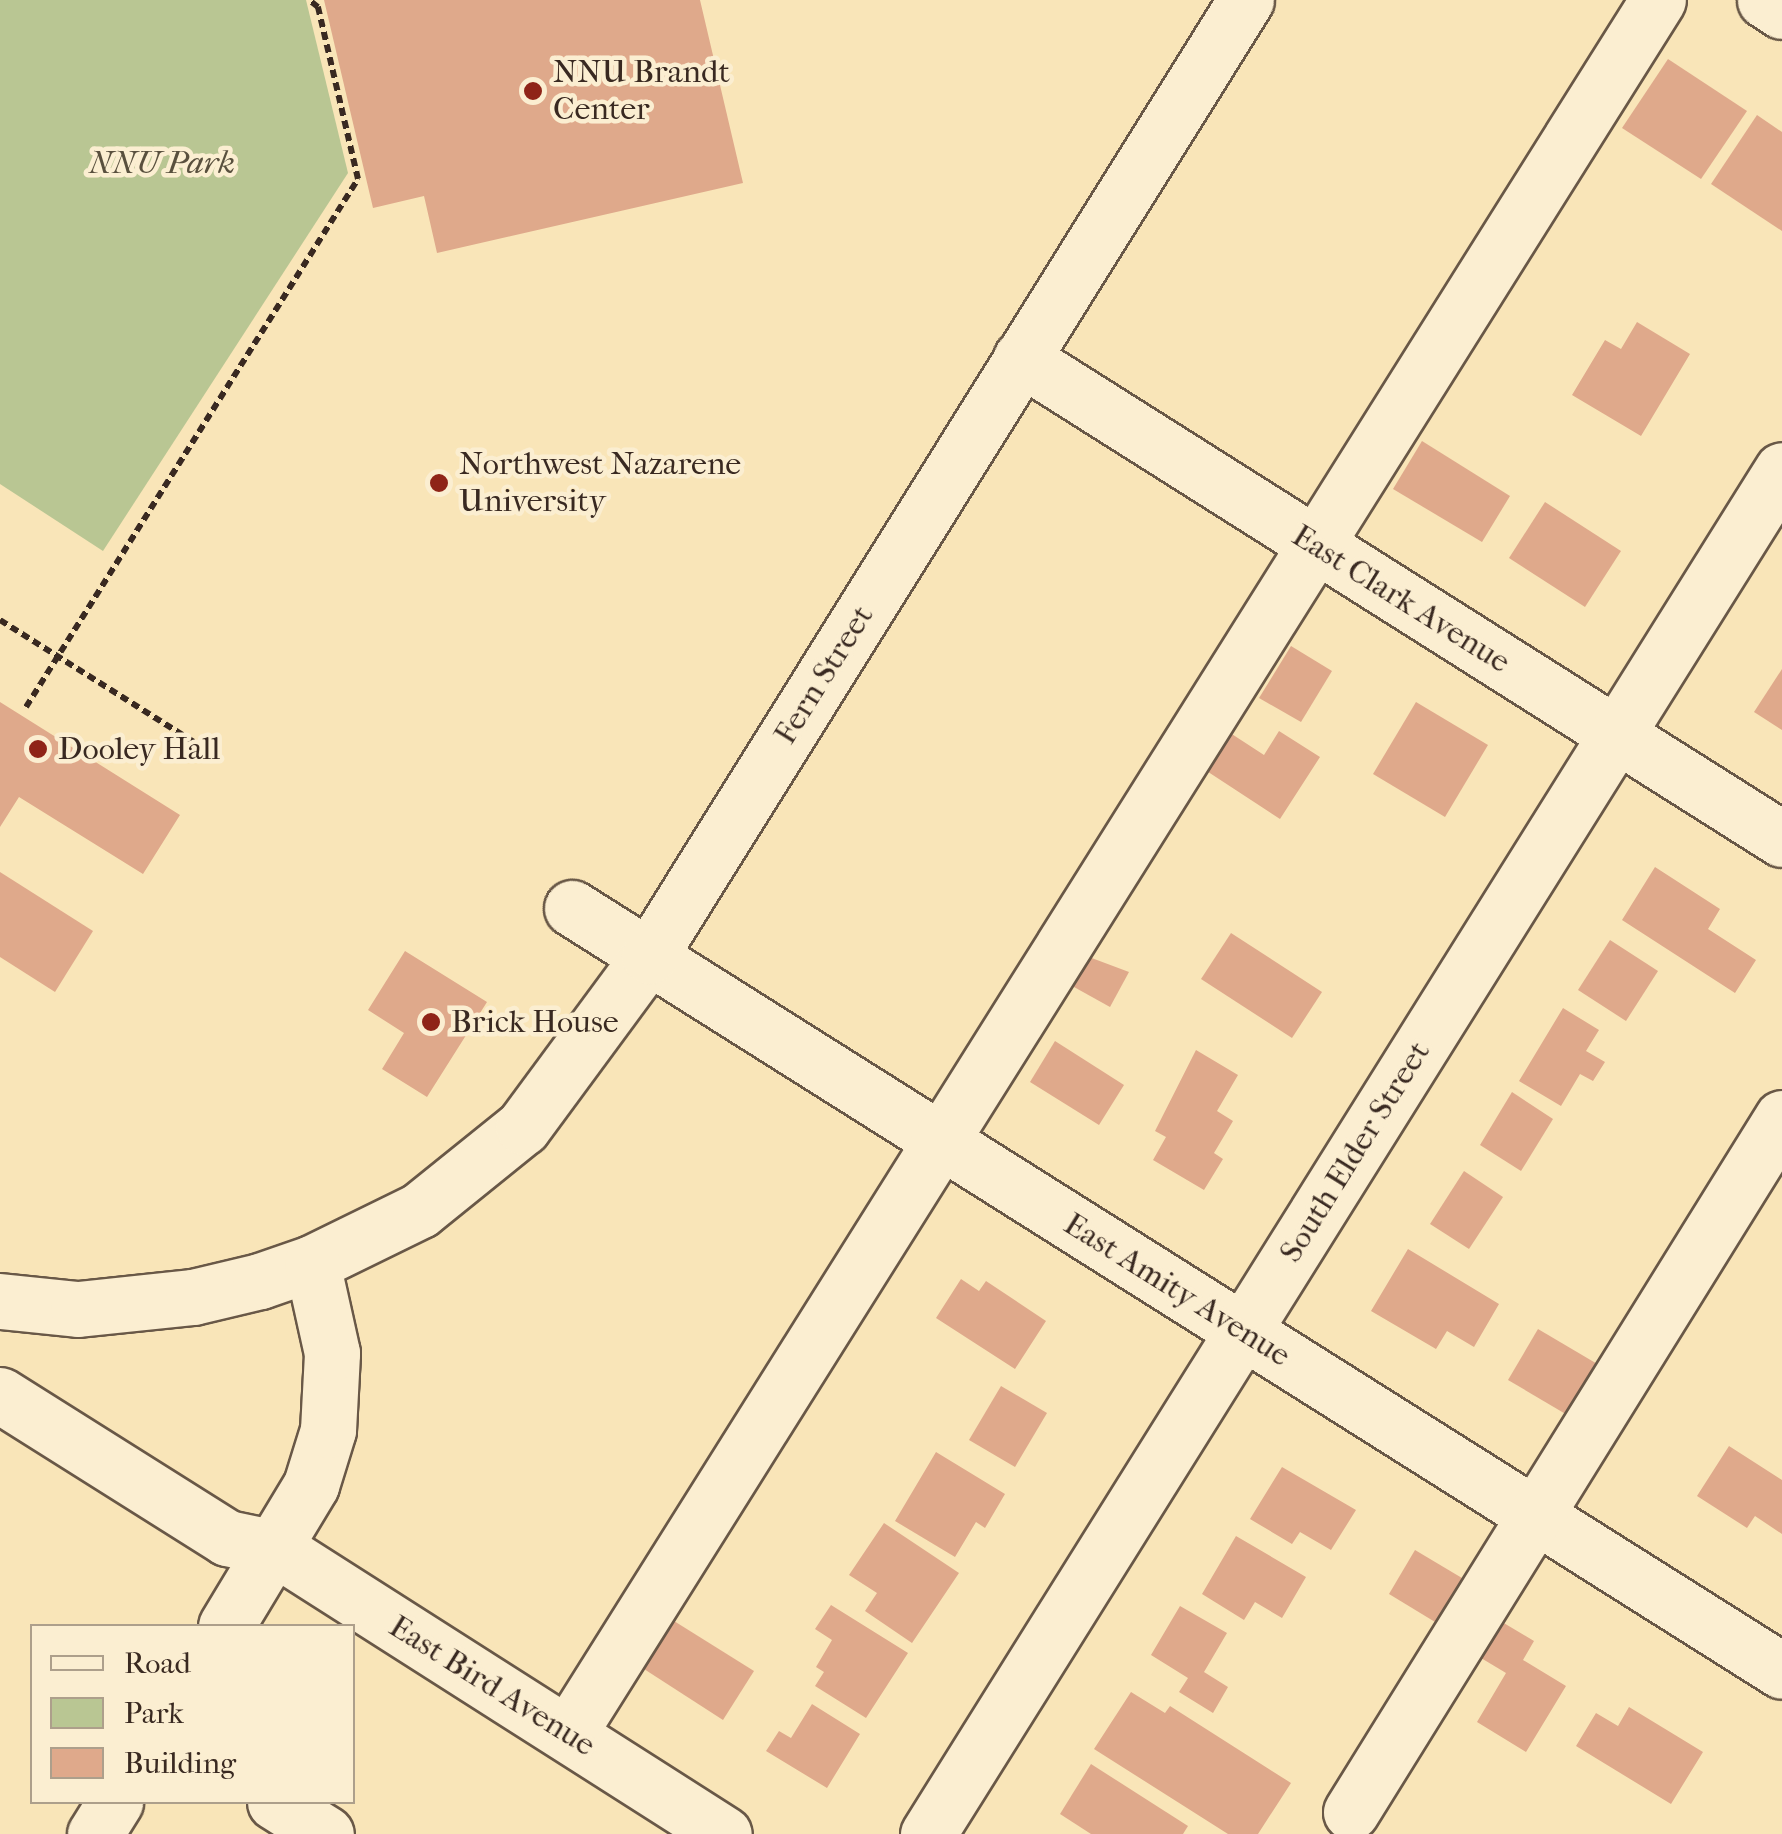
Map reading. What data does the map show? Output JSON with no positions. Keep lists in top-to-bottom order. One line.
{"streets":{"street":["East Clark Avenue","Fern Street","South Elder Street","East Amity Avenue","East Bird Avenue"]},"crossings":[["East Clark Avenue","Fern Street"],["East Clark Avenue","South Elder Street"],["Fern Street","East Amity Avenue"],["South Elder Street","East Amity Avenue"]],"parks":["NNU Park"],"places":["NNU Brandt Center","Northwest Nazarene University","Dooley Hall","Brick House"],"legend":["Road","Park","Building"]}
